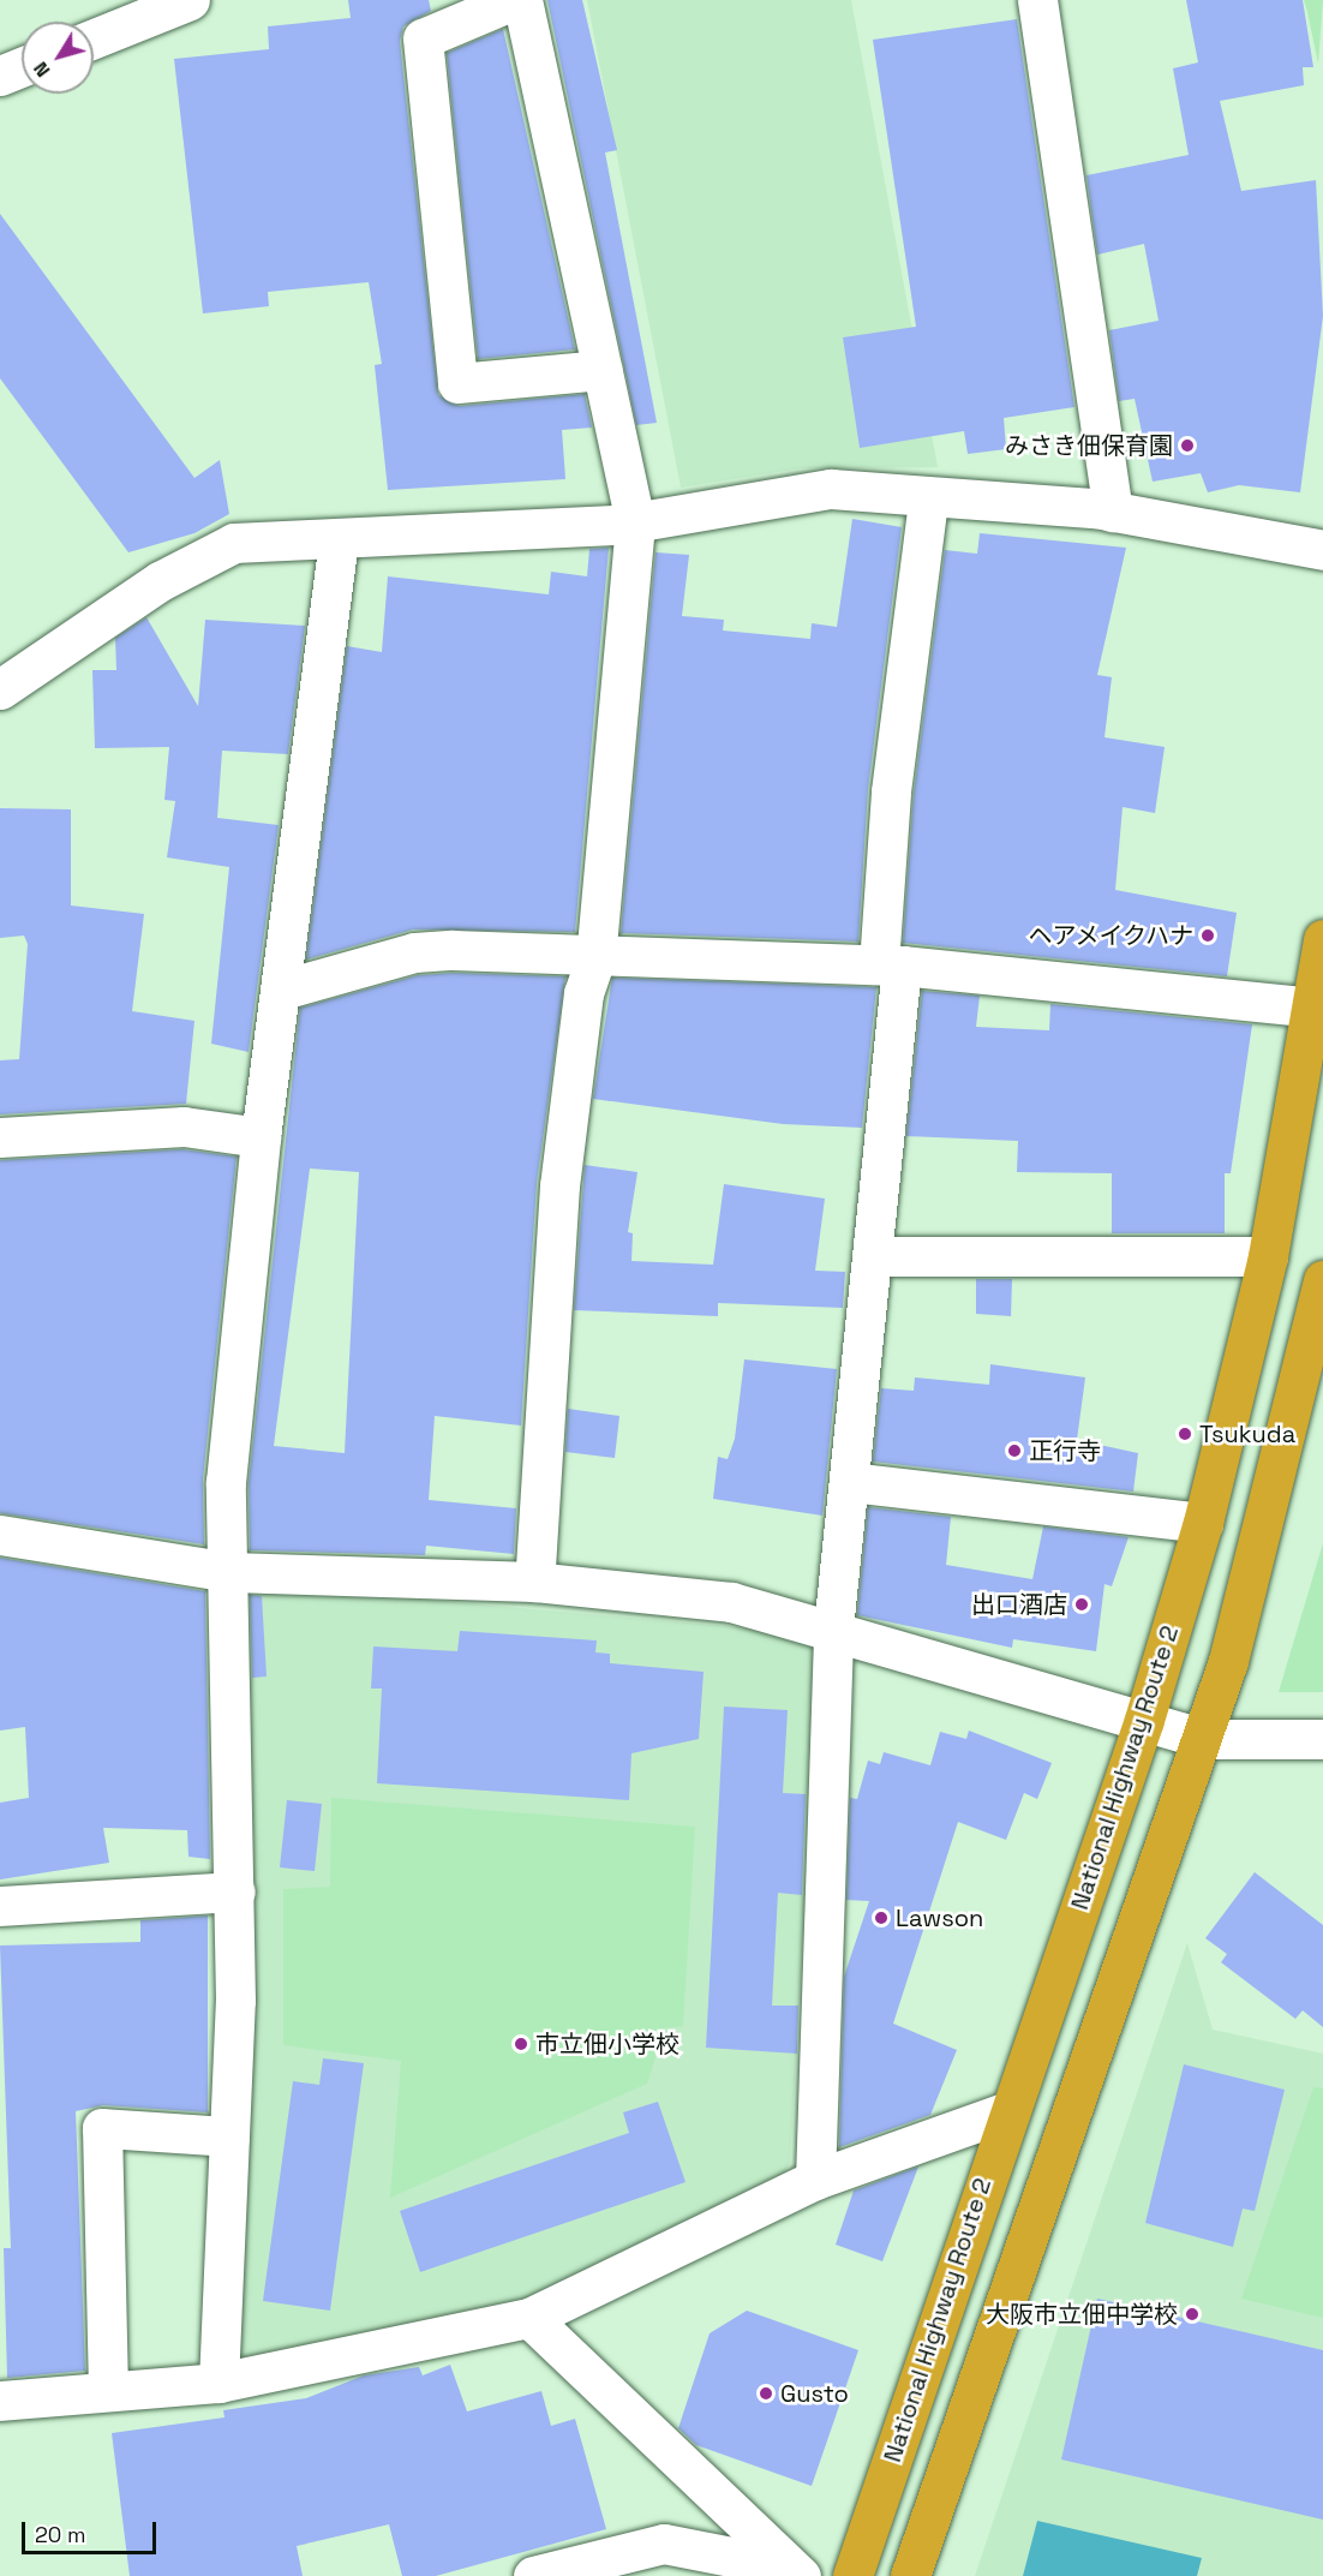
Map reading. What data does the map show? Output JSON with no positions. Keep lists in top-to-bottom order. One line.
{"streets":{"highway":["National Highway Route 2"]},"places":["みさき佃保育園","ヘアメイクハナ","Tsukuda","正行寺","出口酒店","Lawson","市立佃小学校","大阪市立佃中学校","Gusto"],"scale_bar":"20 m","north":"bottom left"}
